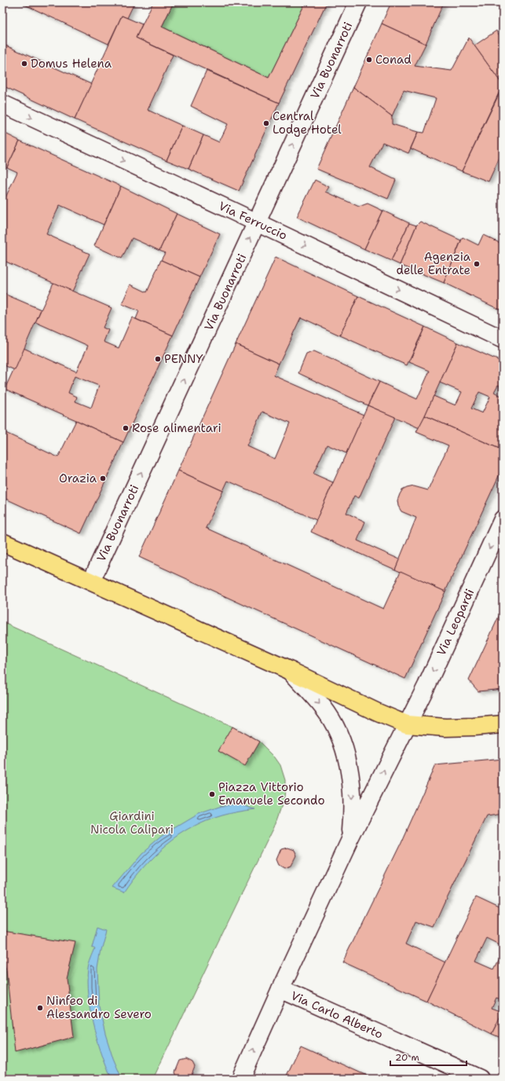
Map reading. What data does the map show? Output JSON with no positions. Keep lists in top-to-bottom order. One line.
{"streets":{"street":["Via Buonarroti","Via Ferruccio","Via Leopardi","Via Carlo Alberto"]},"crossings":[["Via Buonarroti","Via Ferruccio"]],"one_way":["Via Buonarroti","Via Ferruccio","Via Leopardi"],"parks":["Giardini Nicola Calipari"],"places":["Conad","Domus Helena","Central Lodge Hotel","Agenzia delle Entrate","PENNY","Rose alimentari","Orazia","Piazza Vittorio Emanuele Secondo","Ninfeo di Alessandro Severo"],"scale_bar":"20 m"}
